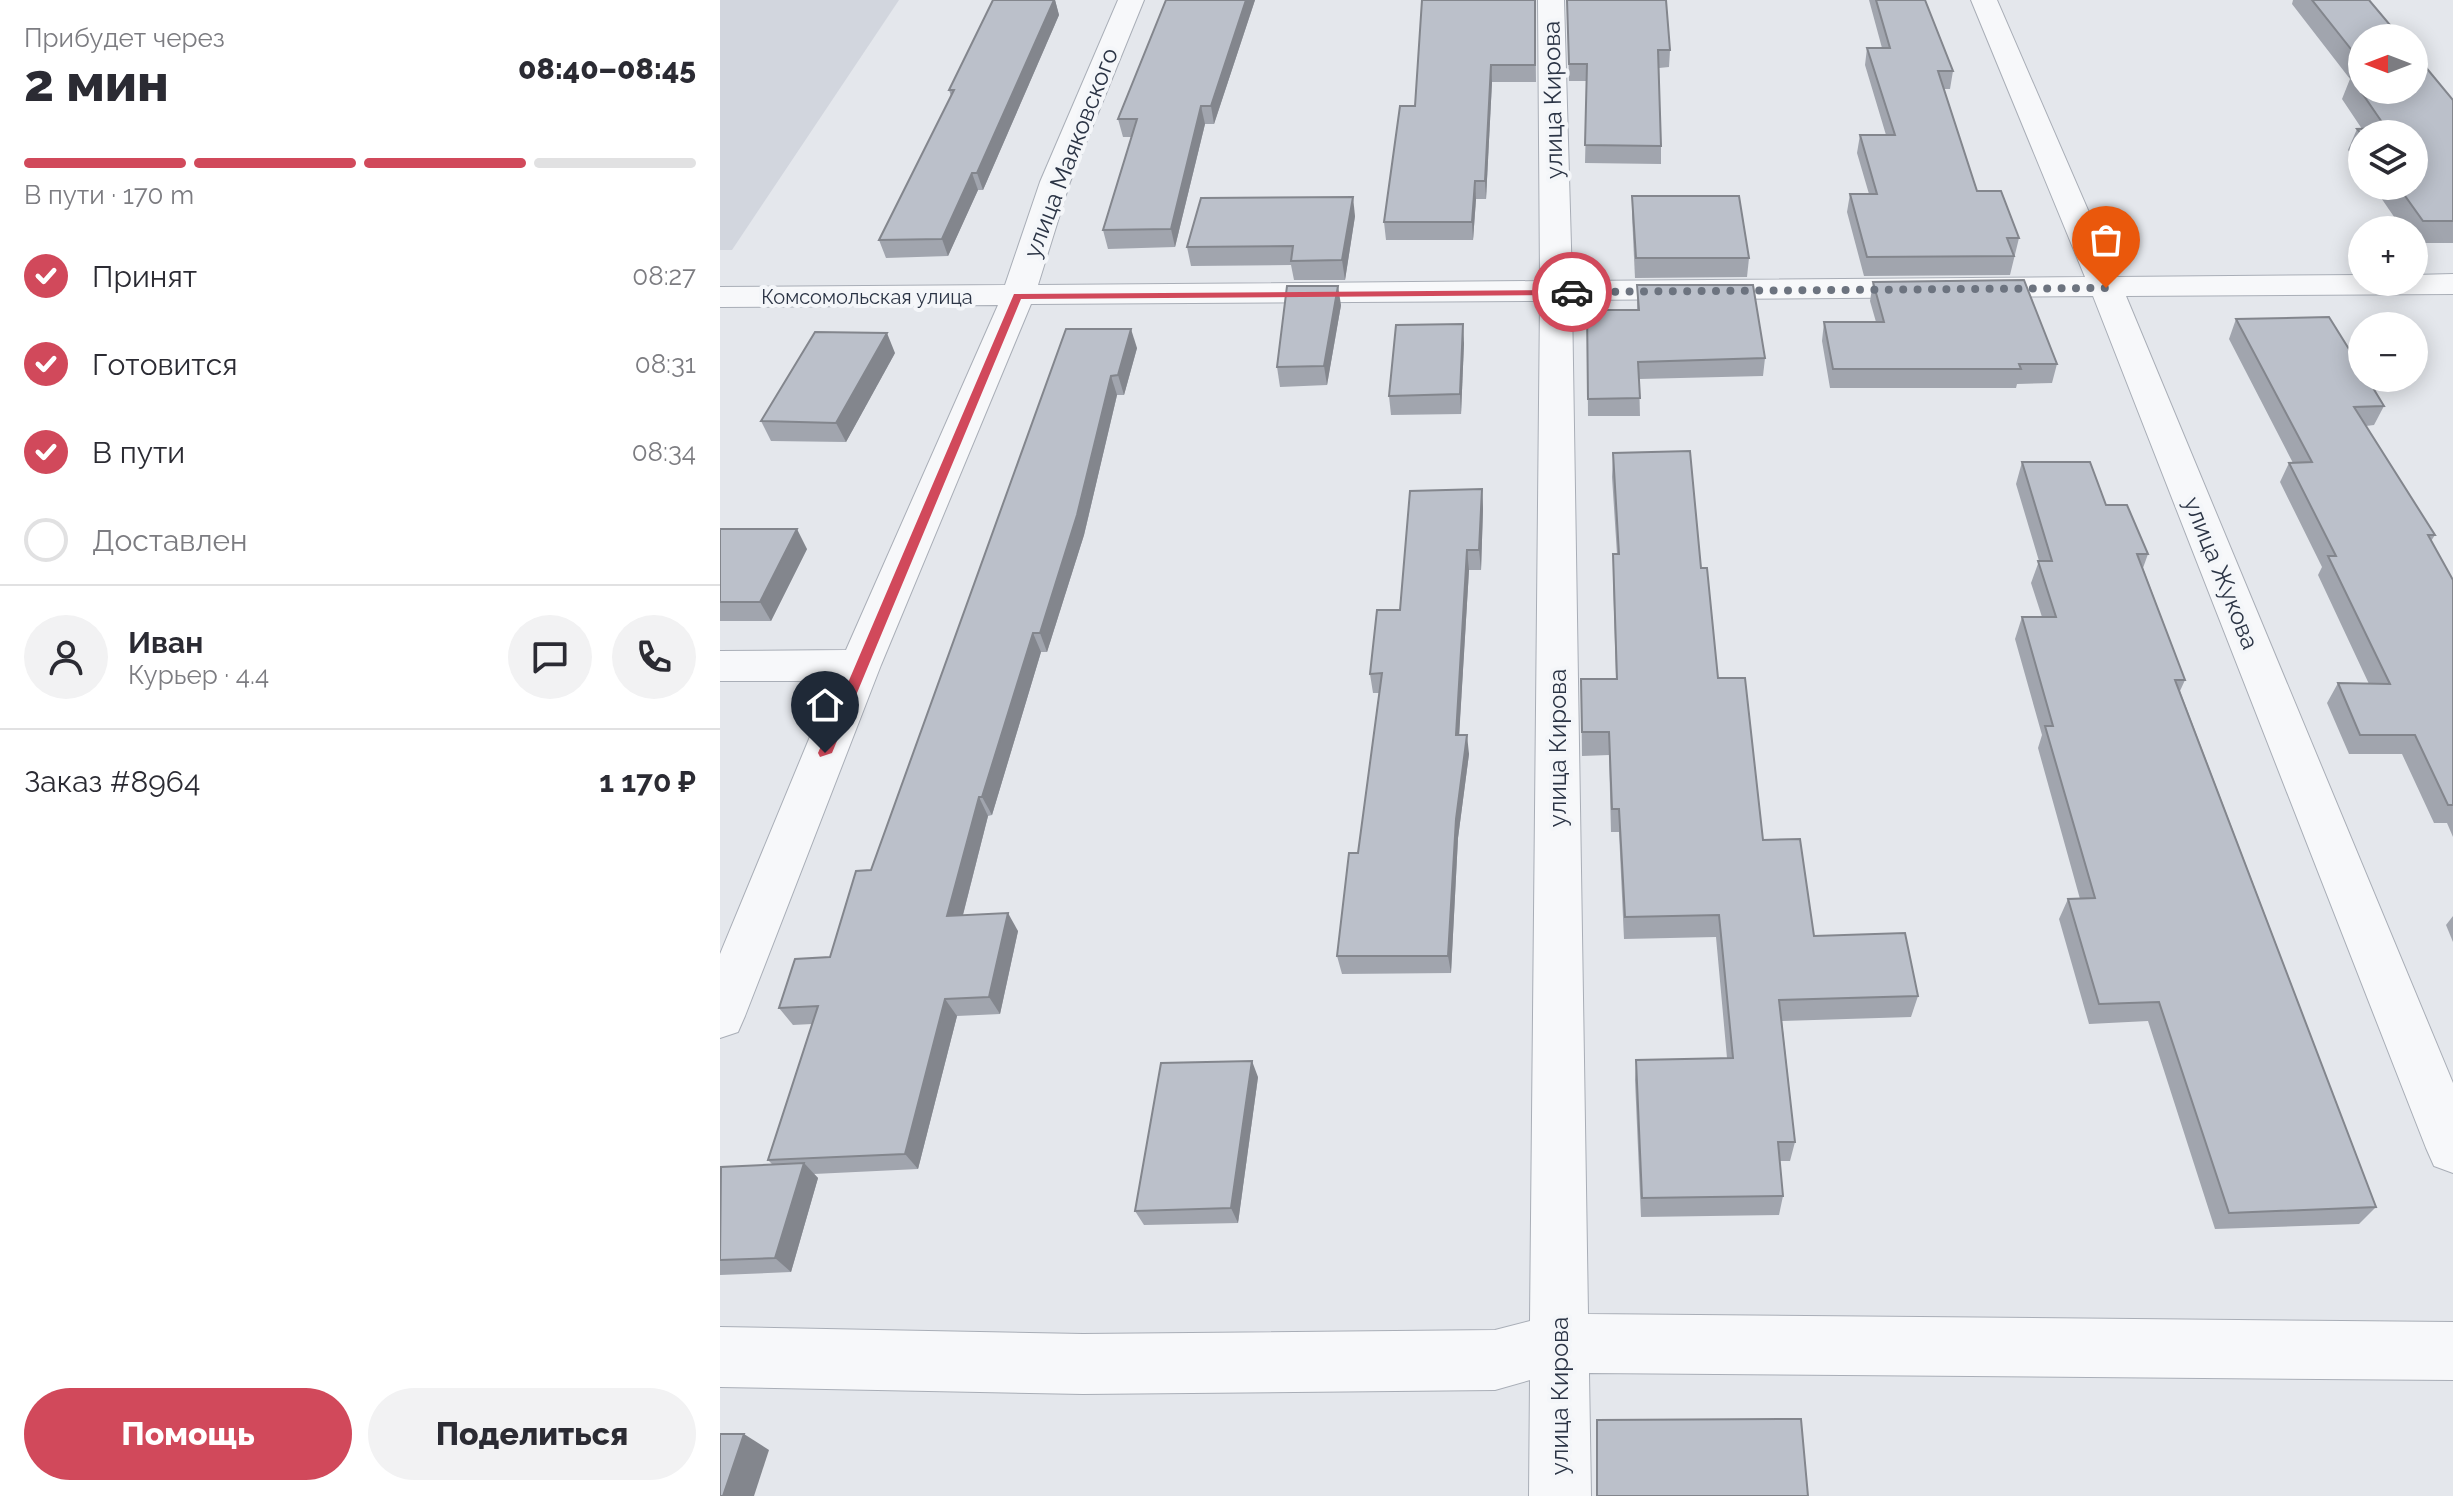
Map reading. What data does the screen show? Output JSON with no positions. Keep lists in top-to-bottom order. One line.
{"streets":{"street":["улица Кирова","улица Маяковского","Комсомольская улица","улица Жукова"]},"crossings":[["улица Кирова","Комсомольская улица"],["улица Маяковского","Комсомольская улица"],["Комсомольская улица","улица Жукова"]],"north":"left","page":{"heading":["2 мин","Прибудет через","08:40–08:45"],"panel":["Иван","Курьер · 4.4","Заказ #8964","1 170 ₽"],"map_buttons":["+","−"],"bar":"В пути · 170 m","list":[["Принят","08:27"],["Готовится","08:31"],["В пути","08:34"],"Доставлен"],"buttons":["Помощь","Поделиться"]}}
